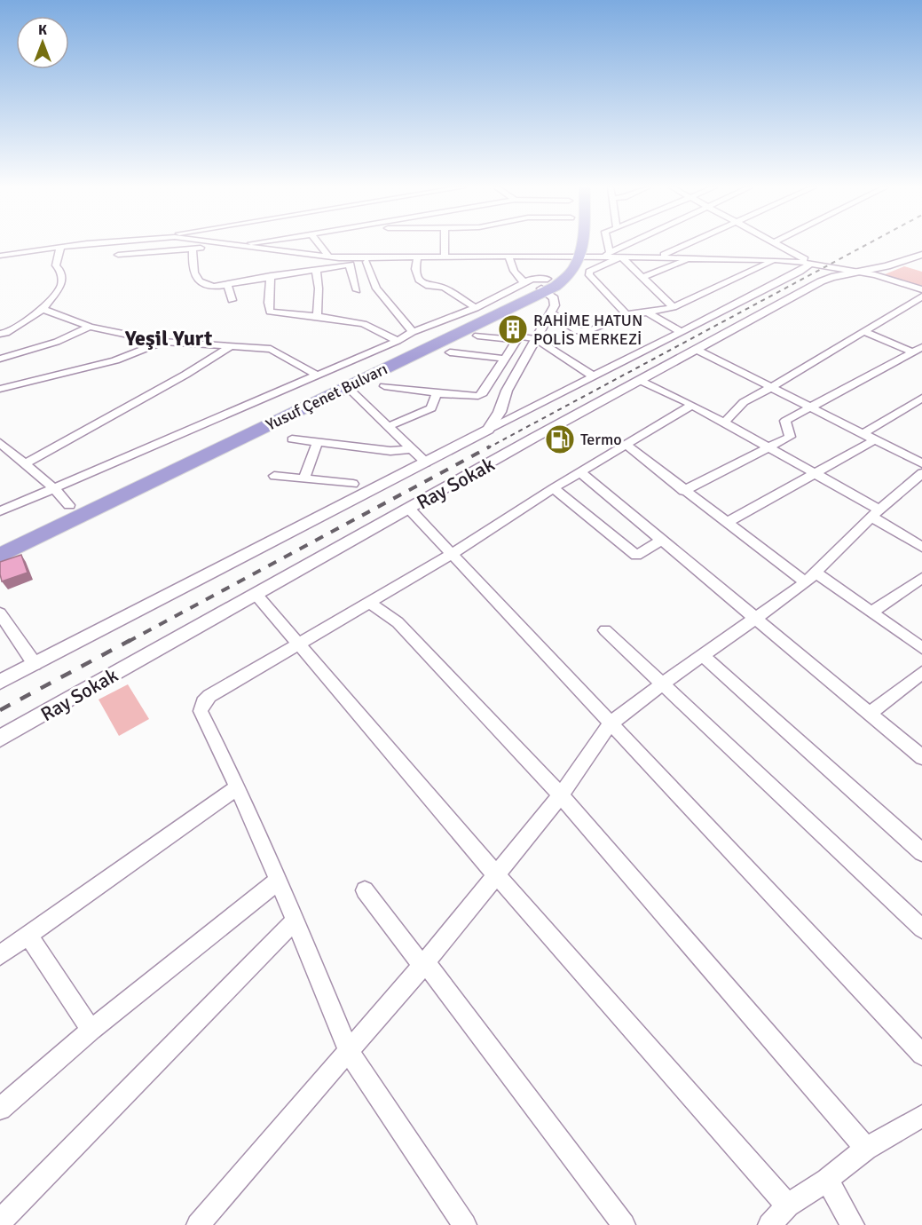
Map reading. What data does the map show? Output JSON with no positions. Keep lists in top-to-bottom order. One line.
{"streets":{"highway":["Yusuf Çenet Bulvarı"],"street":["Ray Sokak"]},"districts":["Yeşil Yurt"],"places":{"building":["RAHİME HATUN POLİS MERKEZİ"],"fuel station":["Termo"]},"north":"top"}
